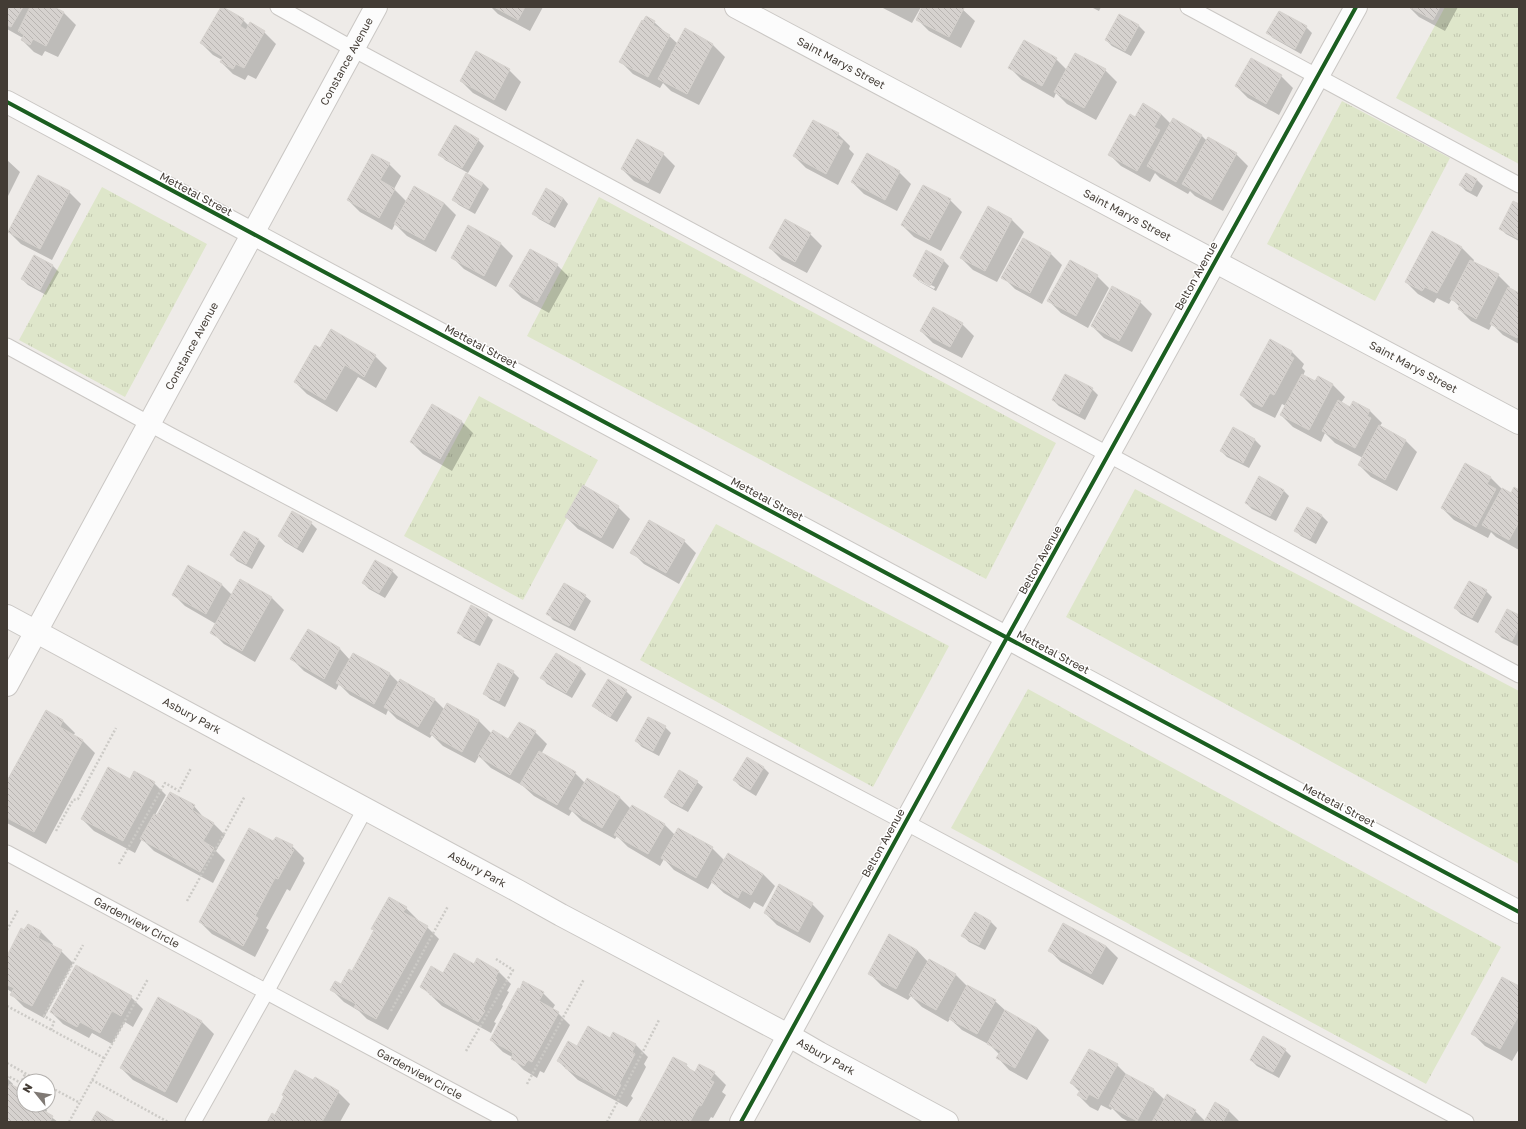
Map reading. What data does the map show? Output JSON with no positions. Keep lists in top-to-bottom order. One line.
{"streets":{"street":["Constance Avenue","Saint Marys Street","Mettetal Street","Belton Avenue","Asbury Park"],"lane":["Gardenview Circle"]},"crossings":[["Constance Avenue","Mettetal Street"],["Constance Avenue","Asbury Park"],["Saint Marys Street","Belton Avenue"],["Mettetal Street","Belton Avenue"],["Belton Avenue","Asbury Park"]],"north":"top left"}
